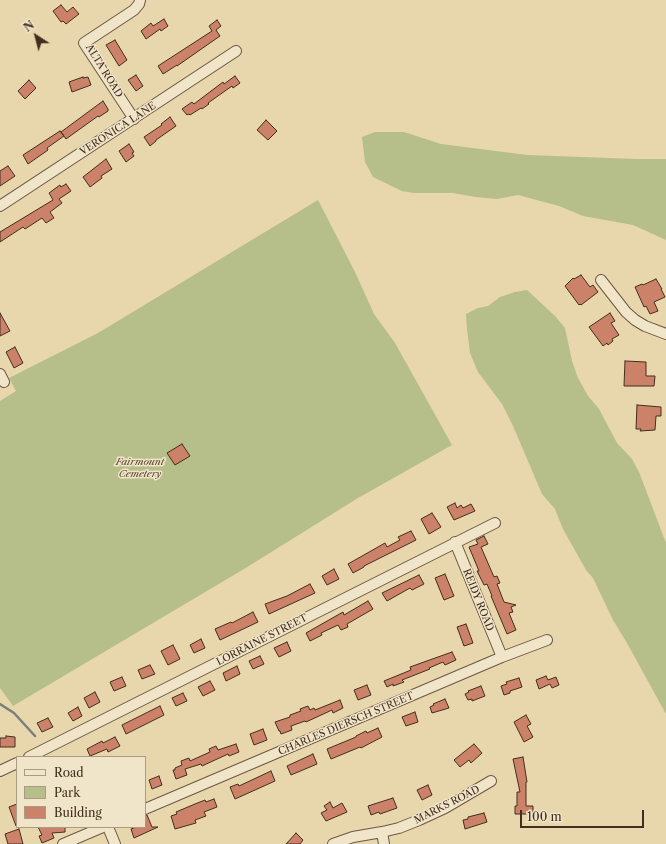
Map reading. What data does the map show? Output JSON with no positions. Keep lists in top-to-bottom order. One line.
{"streets":{"street":["ALTA ROAD","VERONICA LANE","REIDY ROAD","LORRAINE STREET","CHARLES DIERSCH STREET","MARKS ROAD"]},"crossings":[["ALTA ROAD","VERONICA LANE"],["REIDY ROAD","LORRAINE STREET"],["REIDY ROAD","CHARLES DIERSCH STREET"]],"parks":["Fairmount Cemetery"],"legend":["Road","Park","Building"],"scale_bar":"100 m","north":"top left"}
